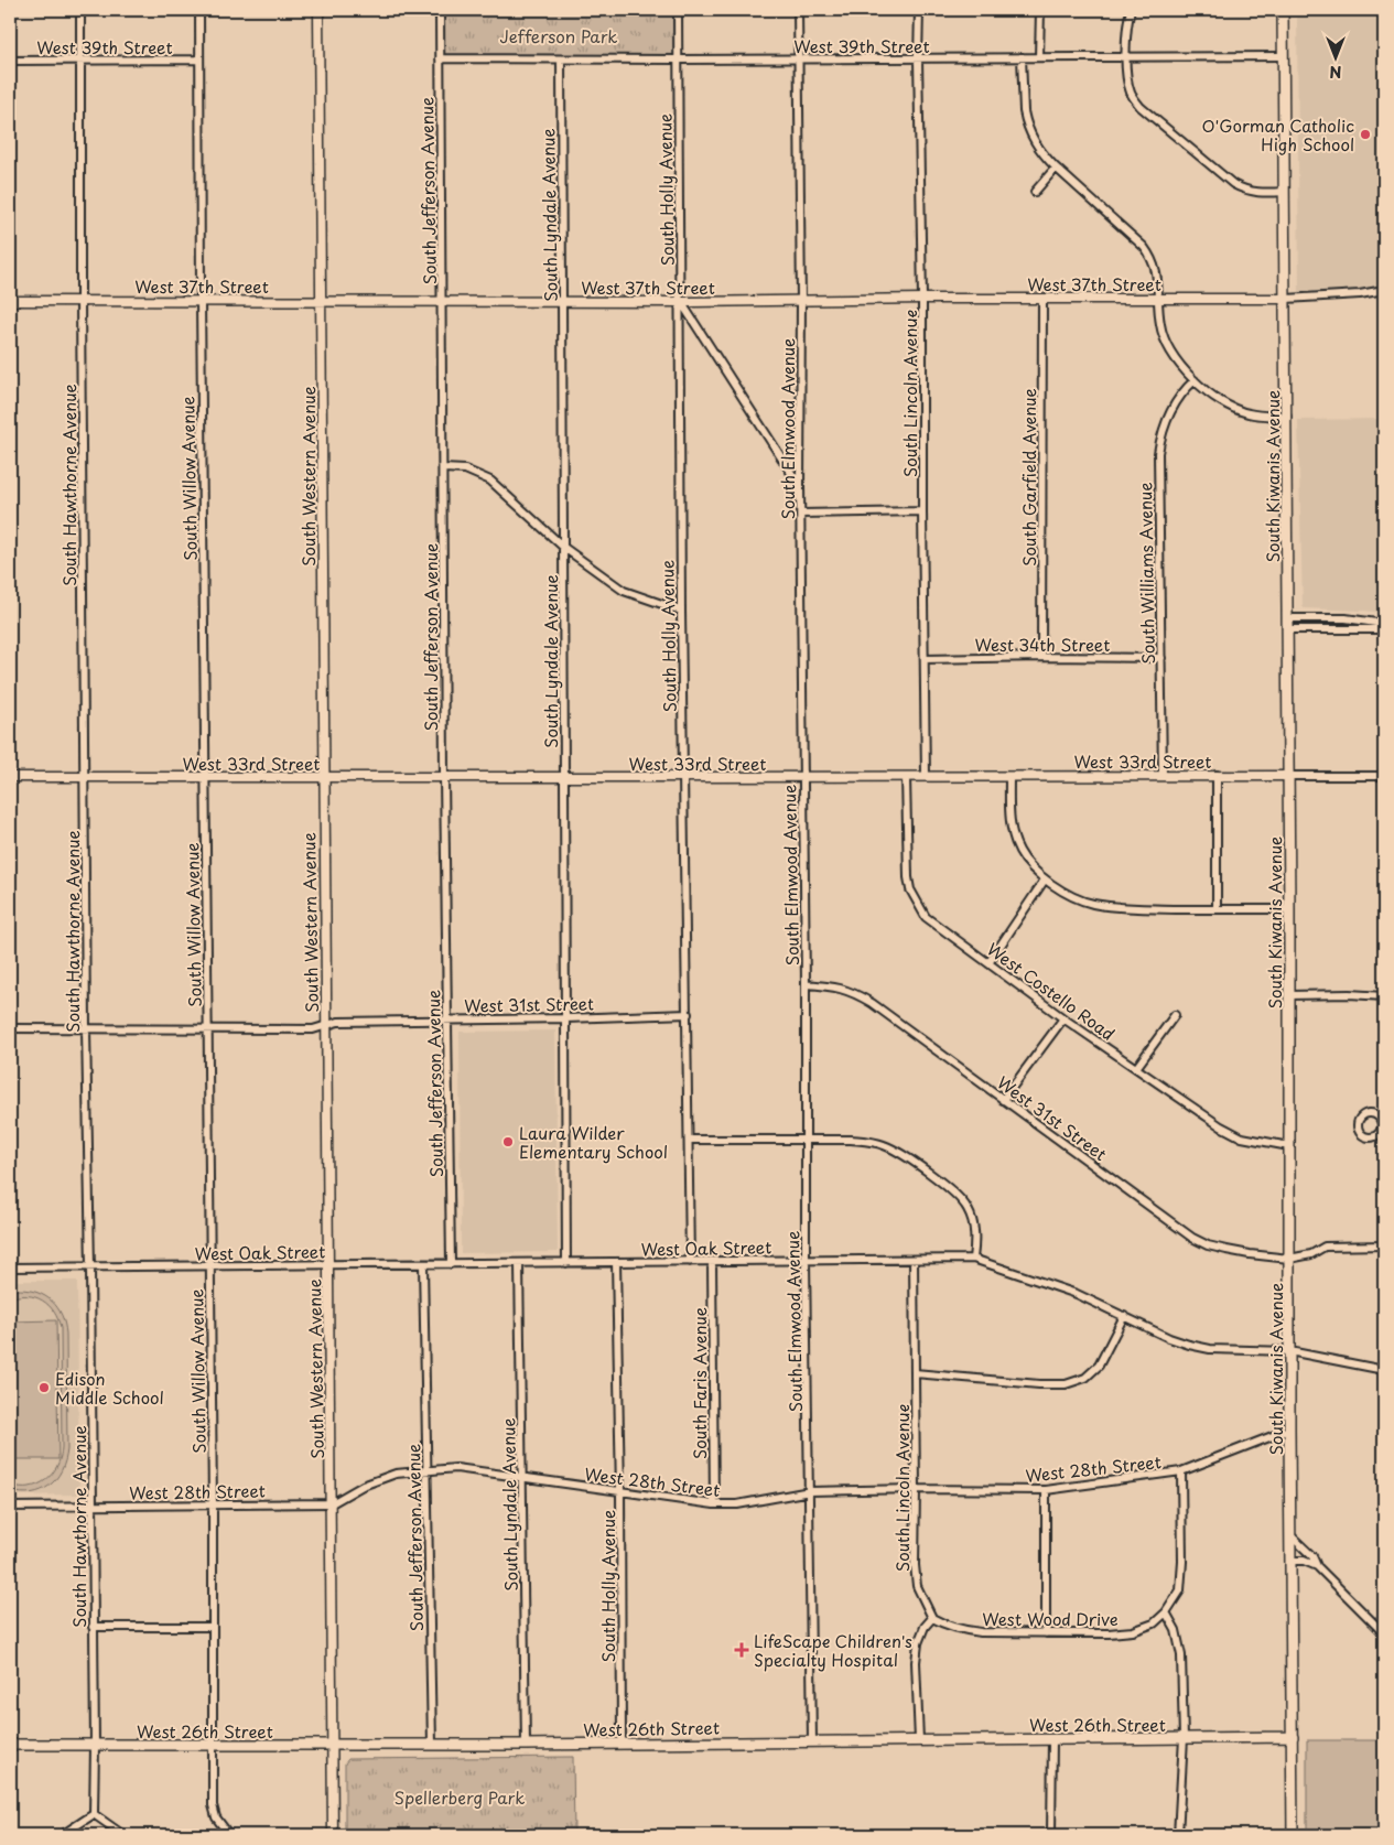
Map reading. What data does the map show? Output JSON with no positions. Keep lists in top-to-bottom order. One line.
{"streets":{"main road":["South Kiwanis Avenue","West 26th Street"],"street":["West 39th Street","South Holly Avenue","South Jefferson Avenue","South Lyndale Avenue","West 37th Street","South Lincoln Avenue","South Elmwood Avenue","South Western Avenue","South Garfield Avenue","South Willow Avenue","South Hawthorne Avenue","South Williams Avenue","West 34th Street","West 33rd Street","West Costello Road","West 31st Street","West Oak Street","South Faris Avenue","West 28th Street","West Wood Drive"]},"crossings":[["West 39th Street","South Holly Avenue"],["West 39th Street","South Jefferson Avenue"],["West 39th Street","South Lyndale Avenue"],["West 39th Street","South Lincoln Avenue"],["West 39th Street","South Elmwood Avenue"],["West 39th Street","South Kiwanis Avenue"],["West 39th Street","South Willow Avenue"],["West 39th Street","South Hawthorne Avenue"],["South Holly Avenue","West 37th Street"],["South Holly Avenue","West 33rd Street"],["South Holly Avenue","West 31st Street"],["South Holly Avenue","West Oak Street"],["South Holly Avenue","West 28th Street"],["South Holly Avenue","West 26th Street"],["South Jefferson Avenue","West 37th Street"],["South Jefferson Avenue","West 33rd Street"],["South Jefferson Avenue","West 31st Street"],["South Jefferson Avenue","West Oak Street"],["South Jefferson Avenue","West 28th Street"],["South Jefferson Avenue","West 26th Street"],["South Lyndale Avenue","West 37th Street"],["South Lyndale Avenue","West 33rd Street"],["South Lyndale Avenue","West 31st Street"],["South Lyndale Avenue","West Oak Street"],["South Lyndale Avenue","West 28th Street"],["South Lyndale Avenue","West 26th Street"],["West 37th Street","South Lincoln Avenue"],["West 37th Street","South Elmwood Avenue"],["West 37th Street","South Western Avenue"],["West 37th Street","South Kiwanis Avenue"],["West 37th Street","South Garfield Avenue"],["West 37th Street","South Willow Avenue"],["West 37th Street","South Hawthorne Avenue"],["South Lincoln Avenue","West 34th Street"],["South Lincoln Avenue","West 33rd Street"],["South Lincoln Avenue","West Oak Street"],["South Lincoln Avenue","West 28th Street"],["South Lincoln Avenue","West Wood Drive"],["South Elmwood Avenue","West 33rd Street"],["South Elmwood Avenue","West 31st Street"],["South Elmwood Avenue","West Oak Street"],["South Elmwood Avenue","West 28th Street"],["South Elmwood Avenue","West 26th Street"],["South Western Avenue","West 33rd Street"],["South Western Avenue","West 31st Street"],["South Western Avenue","West Oak Street"],["South Western Avenue","West 28th Street"],["South Western Avenue","West 26th Street"],["South Kiwanis Avenue","West 33rd Street"],["South Kiwanis Avenue","West Costello Road"],["South Kiwanis Avenue","West 31st Street"],["South Kiwanis Avenue","West Oak Street"],["South Kiwanis Avenue","West 28th Street"],["South Kiwanis Avenue","West 26th Street"],["South Garfield Avenue","West 34th Street"],["South Willow Avenue","West 33rd Street"],["South Willow Avenue","West 31st Street"],["South Willow Avenue","West Oak Street"],["South Willow Avenue","West 28th Street"],["South Willow Avenue","West 26th Street"],["South Hawthorne Avenue","West 33rd Street"],["South Hawthorne Avenue","West 31st Street"],["South Hawthorne Avenue","West Oak Street"],["South Hawthorne Avenue","West 28th Street"],["South Hawthorne Avenue","West 26th Street"],["South Williams Avenue","West 34th Street"],["South Williams Avenue","West 33rd Street"],["West 33rd Street","West Costello Road"],["West Oak Street","South Faris Avenue"],["South Faris Avenue","West 28th Street"]],"parks":["Jefferson Park","Spellerberg Park"],"places":{"other":["O'Gorman Catholic High School","Laura Wilder Elementary School","Edison Middle School"],"health":["LifeScape Children's Specialty Hospital"]},"north":"bottom"}
